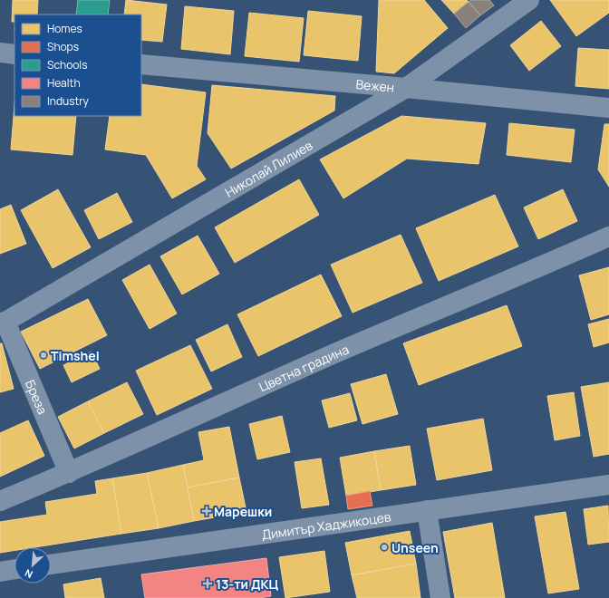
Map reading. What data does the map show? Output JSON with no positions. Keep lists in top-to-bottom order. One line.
{"streets":{"street":["Вежен","Николай Лилиев","Цветна градина","Бреза","Димитър Хаджикоцев"]},"crossings":[["Вежен","Николай Лилиев"],["Николай Лилиев","Бреза"],["Цветна градина","Бреза"]],"places":{"other":["Timshel","Unseen"],"health":["Марешки","13-ти ДКЦ"]},"legend":["Homes","Shops","Schools","Health","Industry"],"north":"bottom left"}
